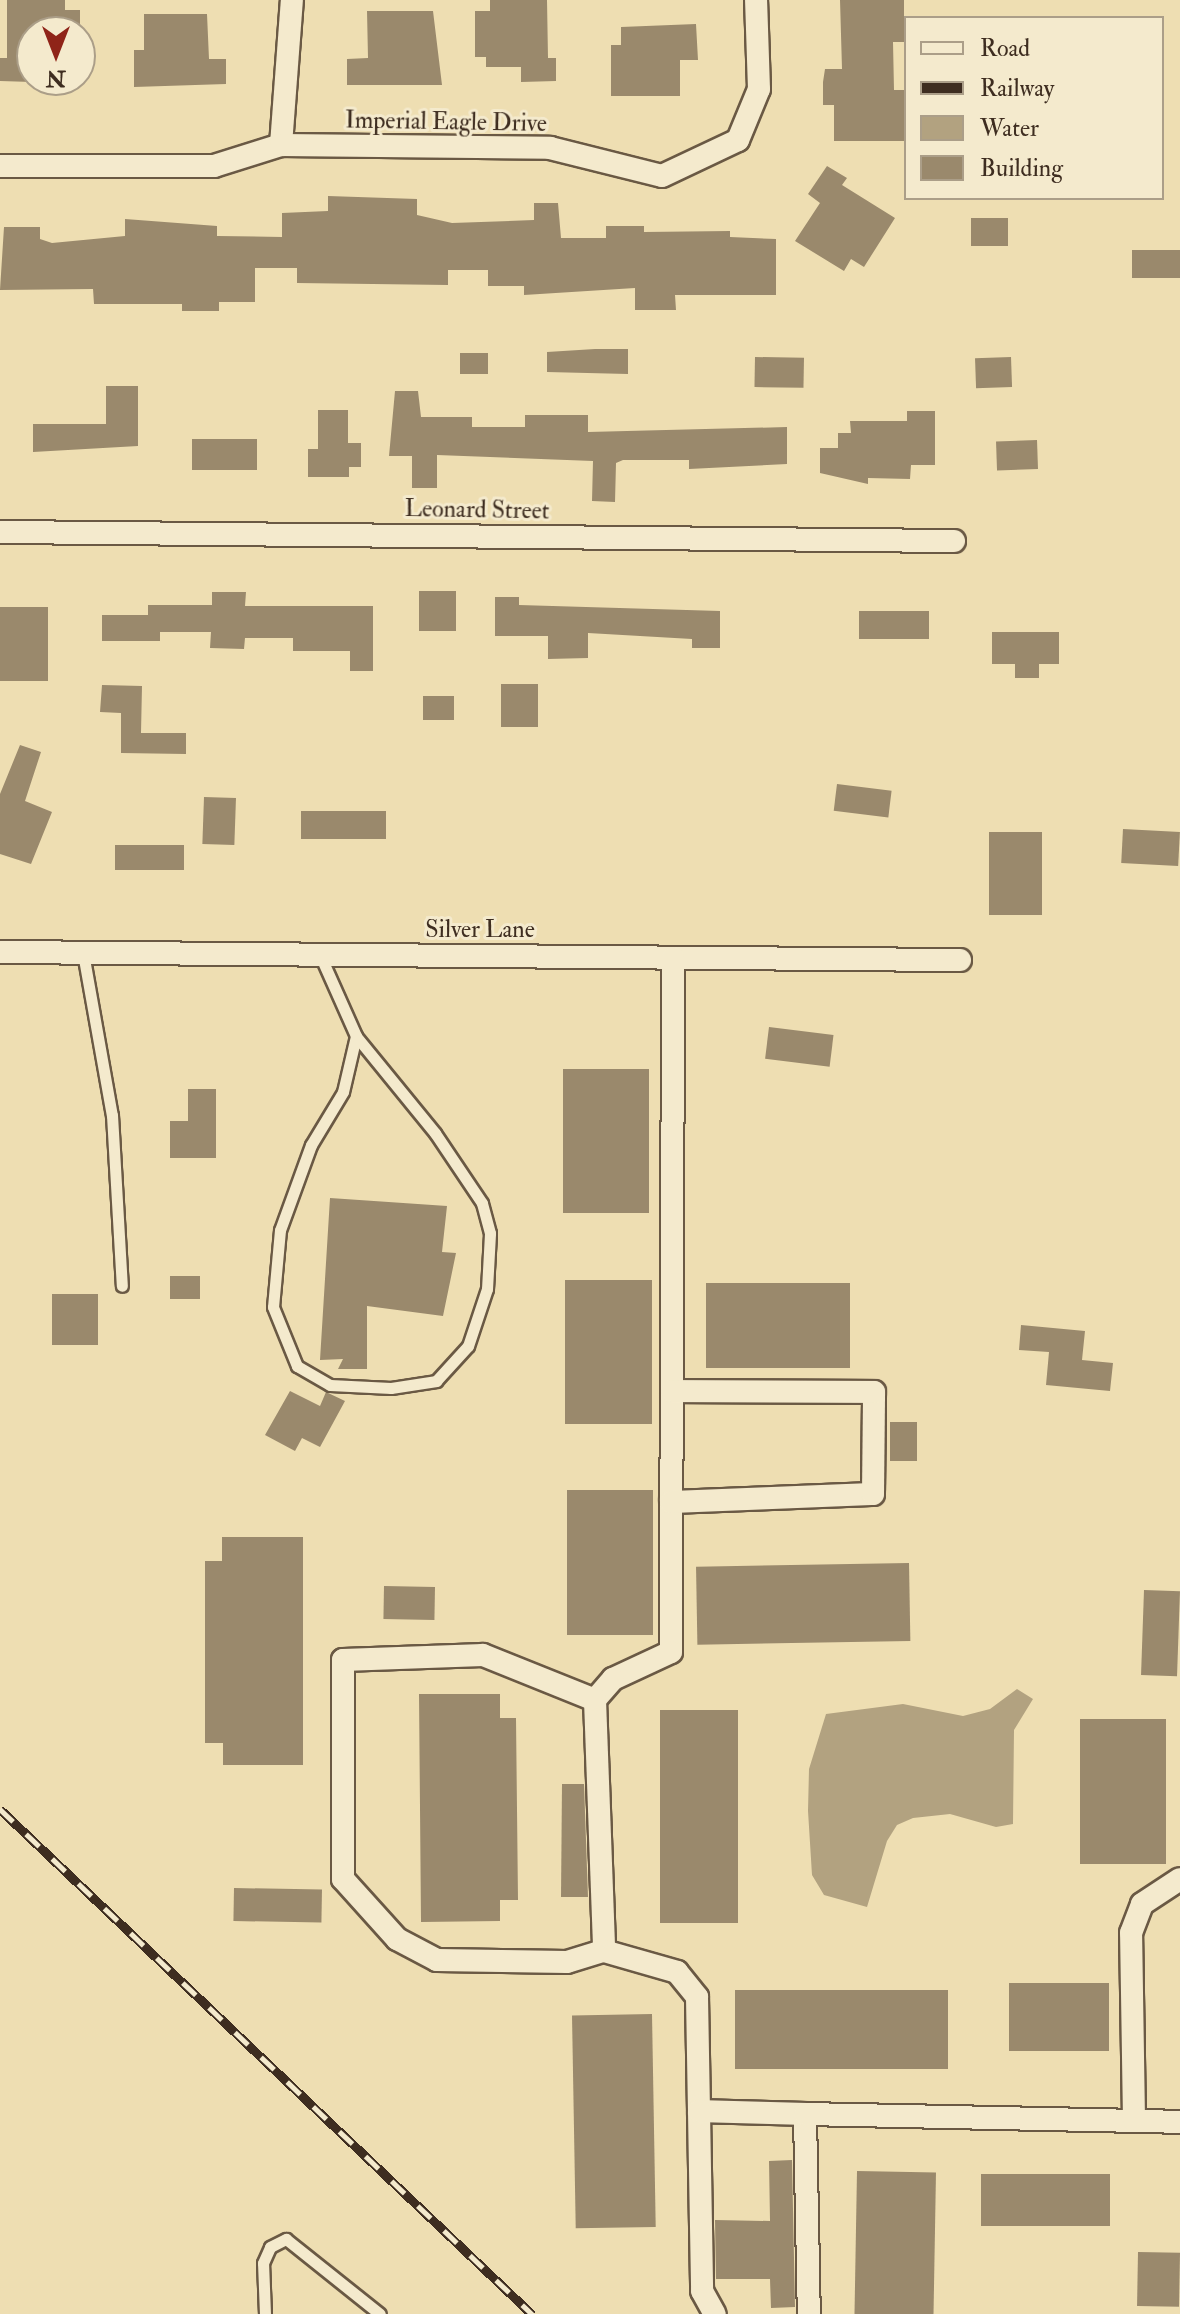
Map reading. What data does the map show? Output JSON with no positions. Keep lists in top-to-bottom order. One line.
{"streets":{"street":["Imperial Eagle Drive","Leonard Street","Silver Lane"]},"legend":["Road","Railway","Water","Building"],"north":"bottom"}
